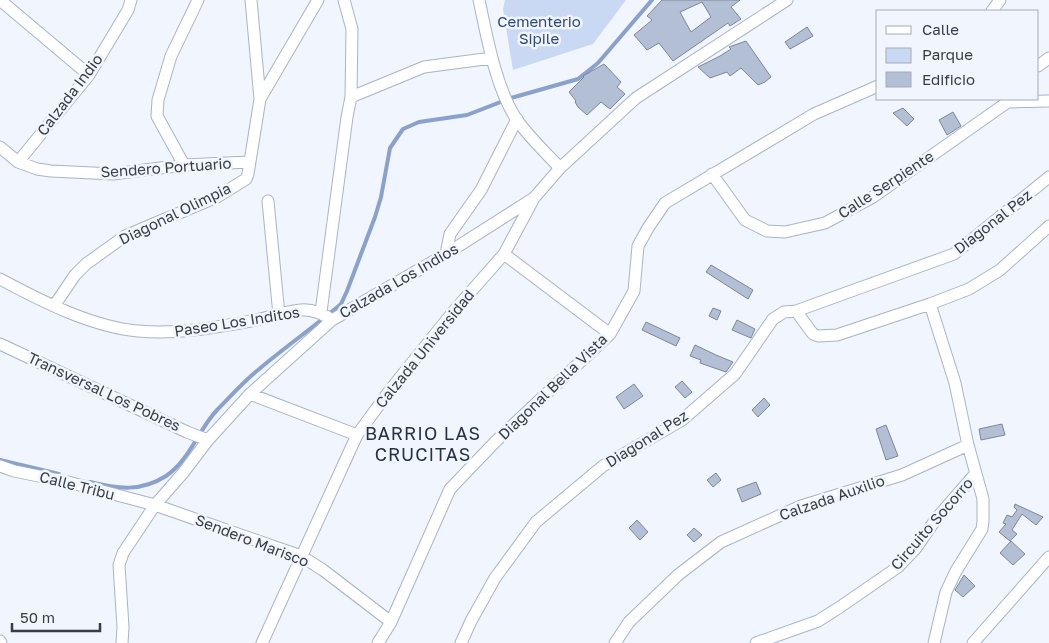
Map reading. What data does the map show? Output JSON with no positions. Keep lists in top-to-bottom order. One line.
{"streets":{"street":["Calzada Indio","Sendero Portuario","Calle Serpiente","Diagonal Olimpia","Diagonal Pez","Calzada Los Indios","Paseo Los Inditos","Calzada Universidad","Diagonal Bella Vista","Transversal Los Pobres","Calle Tribu","Calzada Auxilio","Circuito Socorro","Sendero Marisco"]},"crossings":[["Calzada Indio","Sendero Portuario"],["Sendero Portuario","Diagonal Olimpia"],["Calle Serpiente","Diagonal Bella Vista"],["Diagonal Olimpia","Paseo Los Inditos"],["Calzada Los Indios","Paseo Los Inditos"],["Calzada Los Indios","Calzada Universidad"],["Calzada Los Indios","Transversal Los Pobres"],["Calzada Los Indios","Calle Tribu"],["Calzada Los Indios","Sendero Marisco"],["Calzada Universidad","Sendero Marisco"],["Diagonal Bella Vista","Sendero Marisco"],["Calle Tribu","Sendero Marisco"],["Calzada Auxilio","Circuito Socorro"]],"districts":["BARRIO LAS CRUCITAS"],"parks":["Cementerio Sipile"],"legend":["Calle","Parque","Edificio"],"scale_bar":"50 m"}
